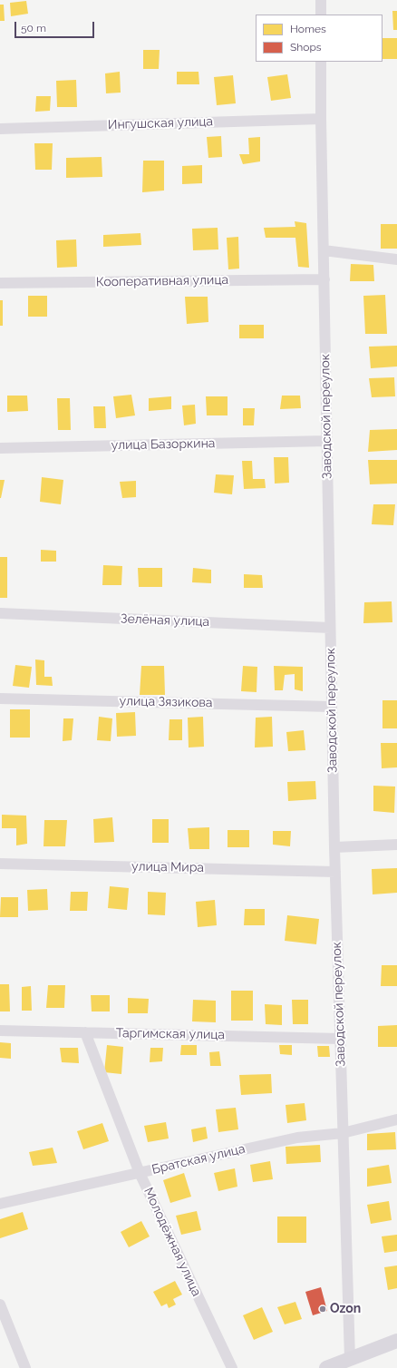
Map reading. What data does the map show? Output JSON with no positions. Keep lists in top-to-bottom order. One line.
{"streets":{"street":["Ингушская улица","Кооперативная улица","Заводской переулок","улица Базоркина","Зелёная улица","улица Зязикова","улица Мира","Таргимская улица","Братская улица","Молодёжная улица"]},"crossings":[["Ингушская улица","Заводской переулок"],["Кооперативная улица","Заводской переулок"],["Заводской переулок","улица Базоркина"],["Заводской переулок","Зелёная улица"],["Заводской переулок","улица Зязикова"],["Заводской переулок","улица Мира"],["Заводской переулок","Таргимская улица"],["Заводской переулок","Братская улица"],["Таргимская улица","Молодёжная улица"],["Братская улица","Молодёжная улица"]],"places":["Ozon"],"legend":["Homes","Shops"],"scale_bar":"50 m"}
